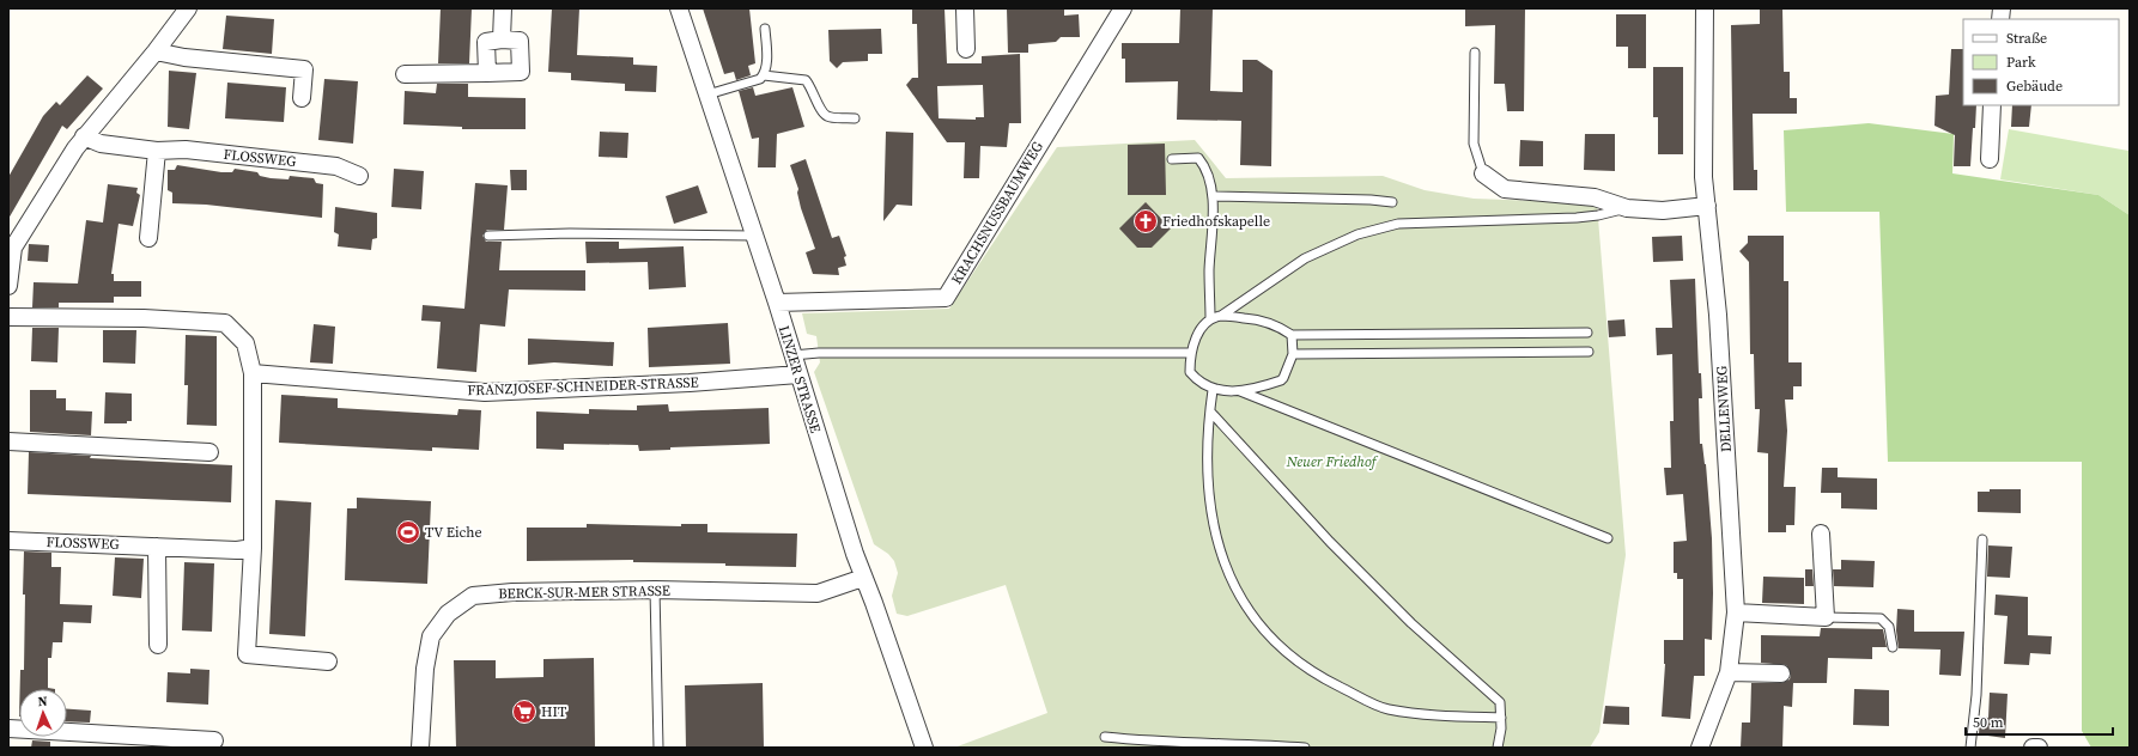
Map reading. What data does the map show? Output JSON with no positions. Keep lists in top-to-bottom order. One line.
{"streets":{"street":["FLOSSWEG","KRACHSNUSSBAUMWEG","LINZER STRASSE","FRANZJOSEF-SCHNEIDER-STRASSE","DELLENWEG","BERCK-SUR-MER STRASSE"]},"crossings":[["KRACHSNUSSBAUMWEG","LINZER STRASSE"],["LINZER STRASSE","FRANZJOSEF-SCHNEIDER-STRASSE"],["LINZER STRASSE","BERCK-SUR-MER STRASSE"]],"parks":["Neuer Friedhof"],"places":{"church":["Friedhofskapelle"],"sports":["TV Eiche"],"supermarket":["HIT"]},"legend":["Straße","Park","Gebäude"],"scale_bar":"50 m","north":"top"}
